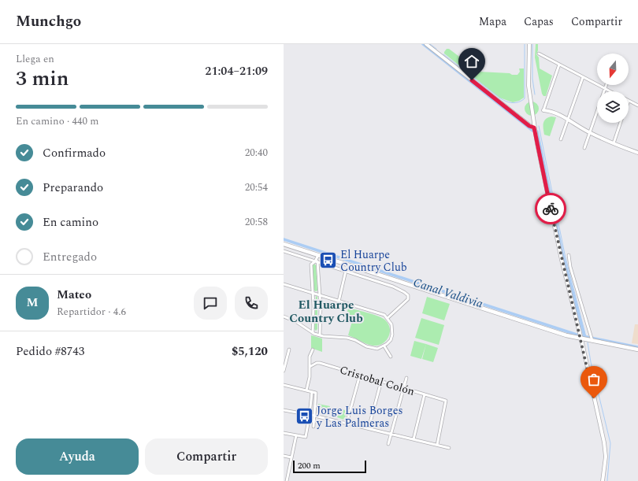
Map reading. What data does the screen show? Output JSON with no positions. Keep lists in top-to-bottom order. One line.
{"streets":{"street":["Cristobal Colón"]},"districts":["El Huarpe Country Club"],"water":["Canal Valdivia"],"places":{"bus stop":["El Huarpe Country Club","Jorge Luis Borges y Las Palmeras"]},"scale_bar":"200 m","north":"bottom","page":{"header":"Munchgo","nav":["Mapa","Capas","Compartir"],"heading":["3 min","Llega en","21:04–21:09"],"panel":["Mateo","Repartidor · 4.6","Pedido #8743","$5,120"],"bar":"En camino · 440 m","list":[["Confirmado","20:40"],["Preparando","20:54"],["En camino","20:58"],"Entregado"],"round":"M","buttons":["Ayuda","Compartir"],"scale":"200 m"}}
